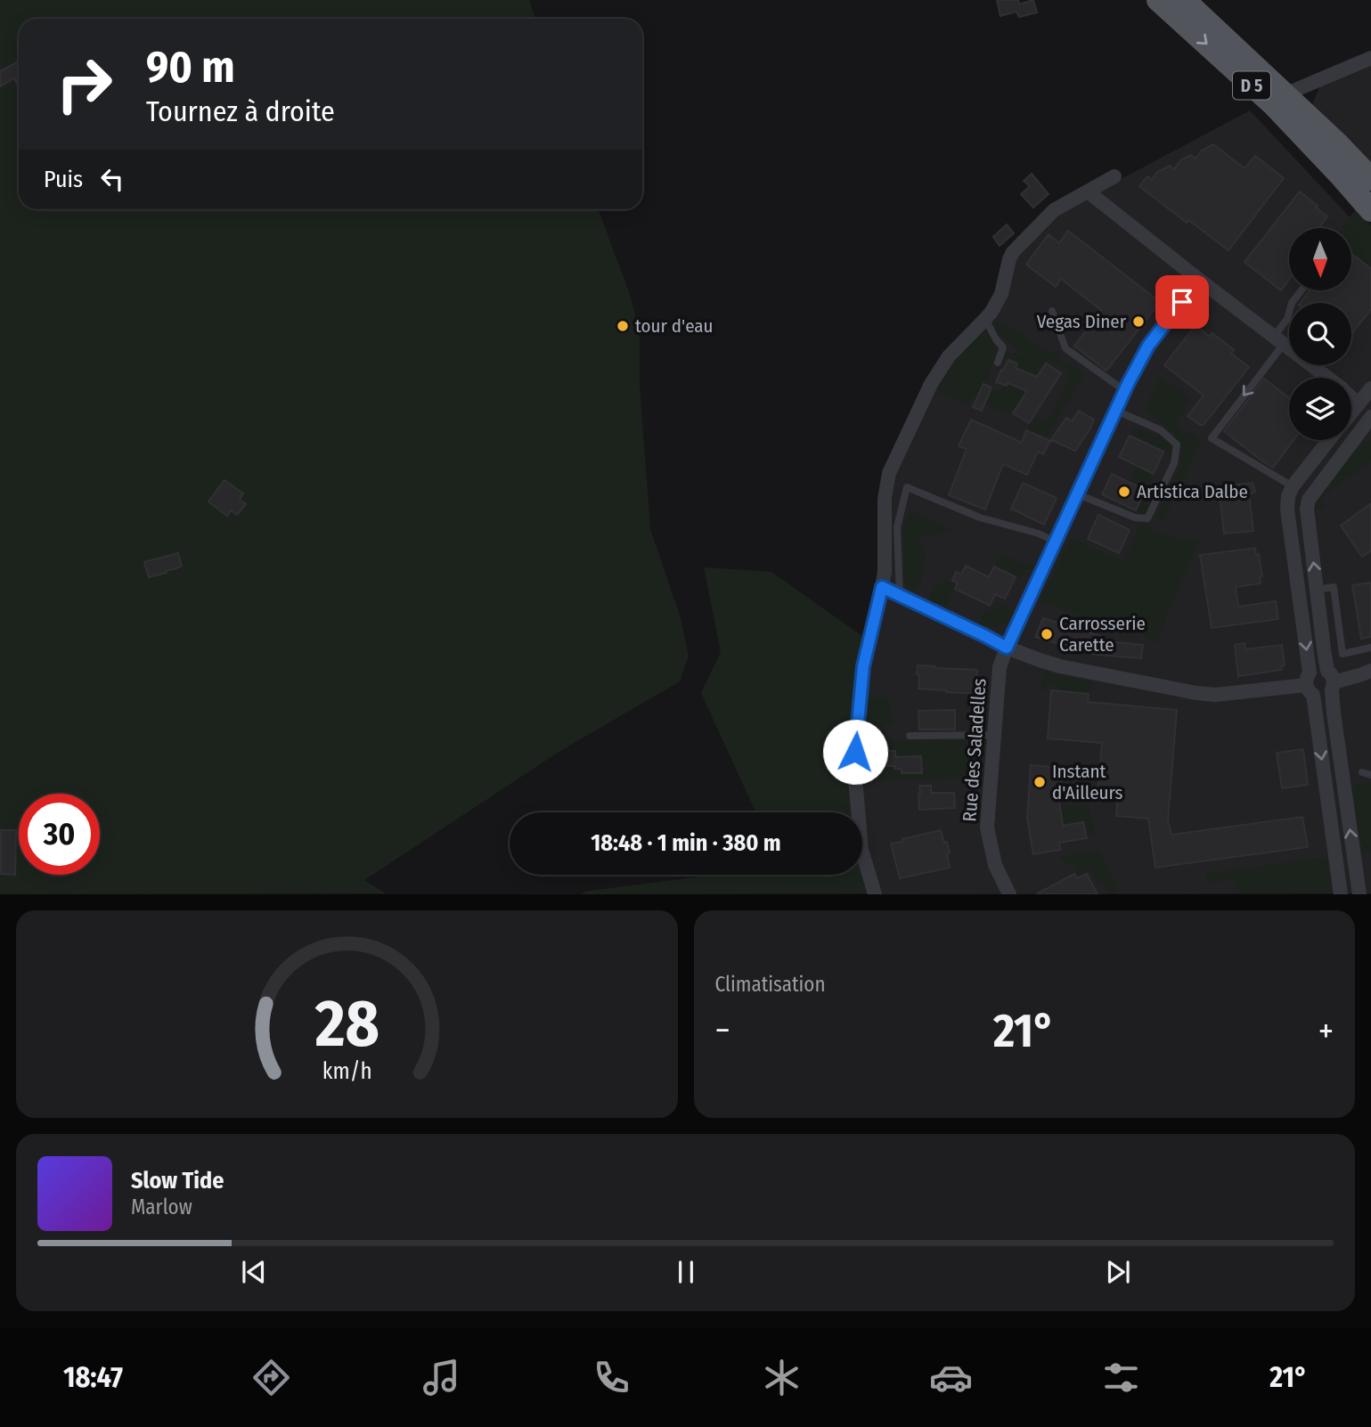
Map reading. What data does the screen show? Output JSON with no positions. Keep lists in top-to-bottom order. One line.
{"streets":{"main road":["D 5"],"street":["Rue des Saladelles"]},"places":["Vegas Diner","tour d'eau","Artistica Dalbe","Carrosserie Carette","Instant d'Ailleurs"],"north":"bottom","page":{"turn":["90 m","Tournez à droite"],"then":"Puis","limit":"30","trip":"18:48 · 1 min · 380 m","tile":"Climatisation","heat":["−","21°","+"],"song":["Slow Tide","Marlow"],"tabs":["18:47","21°"],"gauge":["28","km/h"]}}
